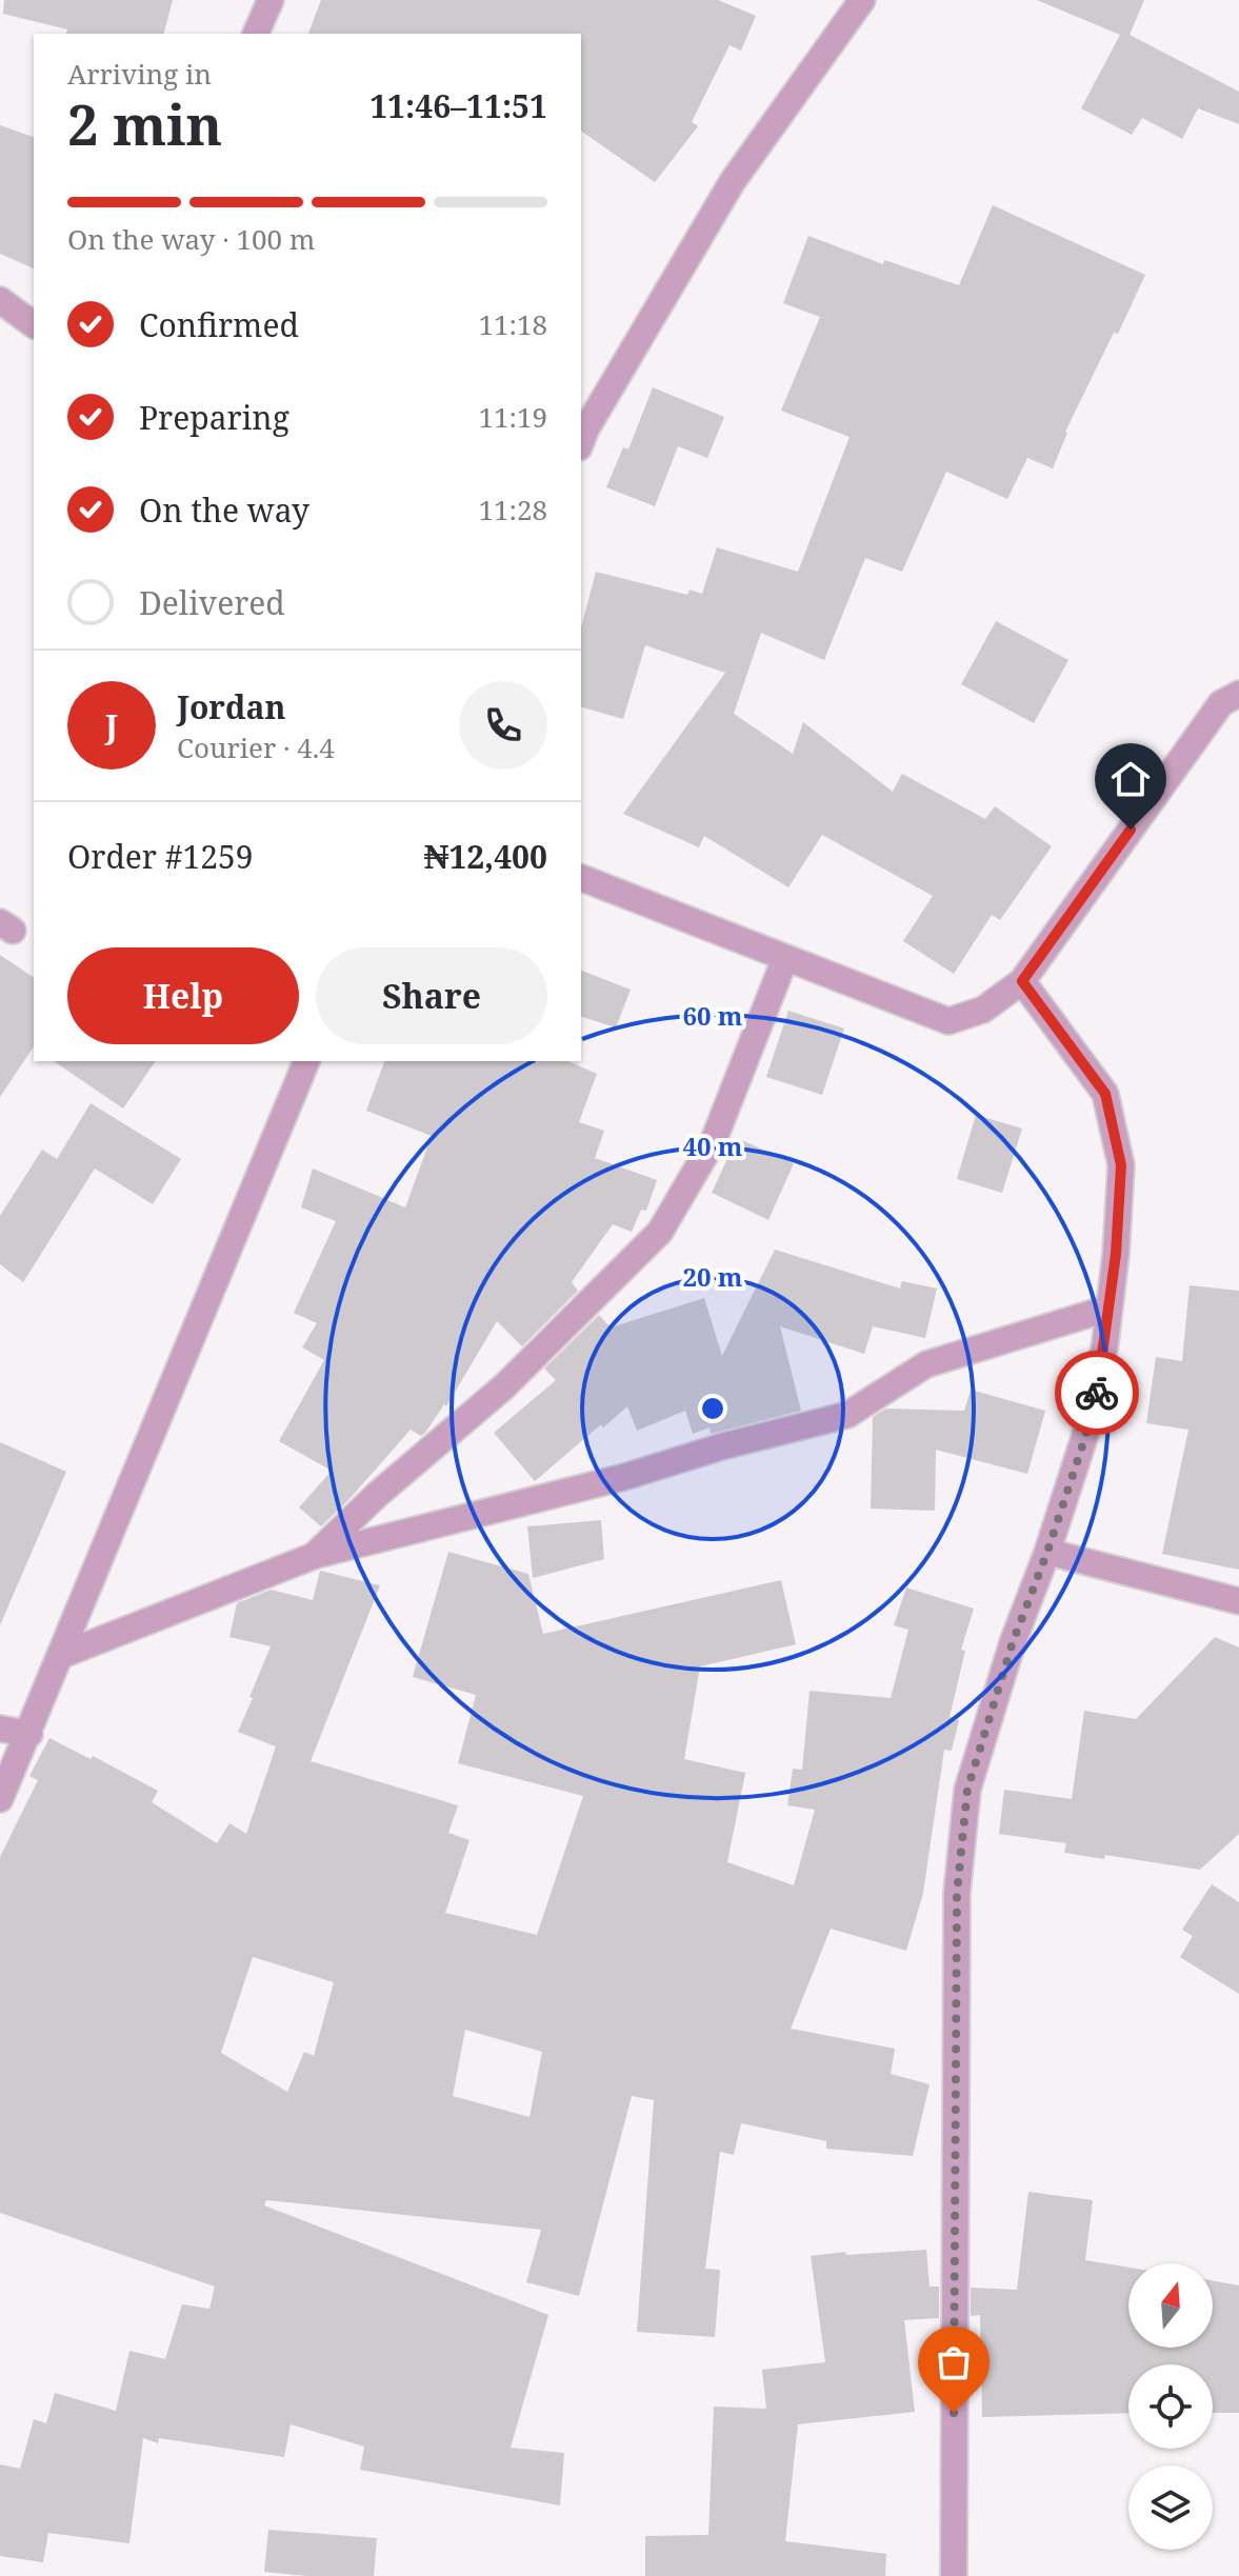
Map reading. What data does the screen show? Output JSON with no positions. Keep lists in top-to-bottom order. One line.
{"north":"top","page":{"heading":["2 min","Arriving in","11:46–11:51"],"panel":["Jordan","Courier · 4.4","Order #1259","₦12,400"],"bar":"On the way · 100 m","list":[["Confirmed","11:18"],["Preparing","11:19"],["On the way","11:28"],"Delivered"],"round":"J","buttons":["Help","Share"]},"rings":["60 m","40 m","20 m"]}
